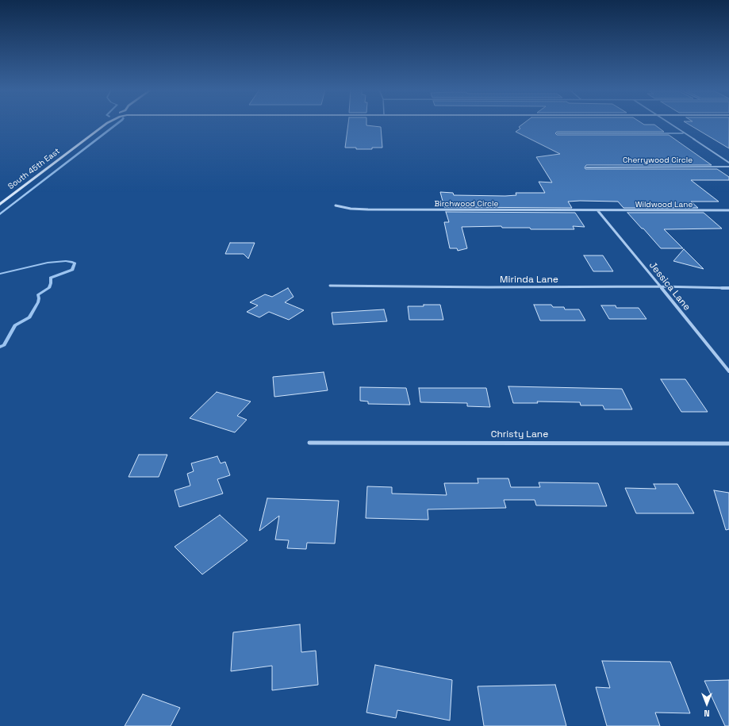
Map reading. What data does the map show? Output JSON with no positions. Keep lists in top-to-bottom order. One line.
{"streets":{"main road":["South 45th East"],"street":["Cherrywood Circle","Birchwood Circle","Wildwood Lane","Mirinda Lane","Jessica Lane","Christy Lane"]},"crossings":[["Birchwood Circle","Wildwood Lane"],["Birchwood Circle","Jessica Lane"],["Wildwood Lane","Jessica Lane"],["Mirinda Lane","Jessica Lane"]],"north":"bottom"}
